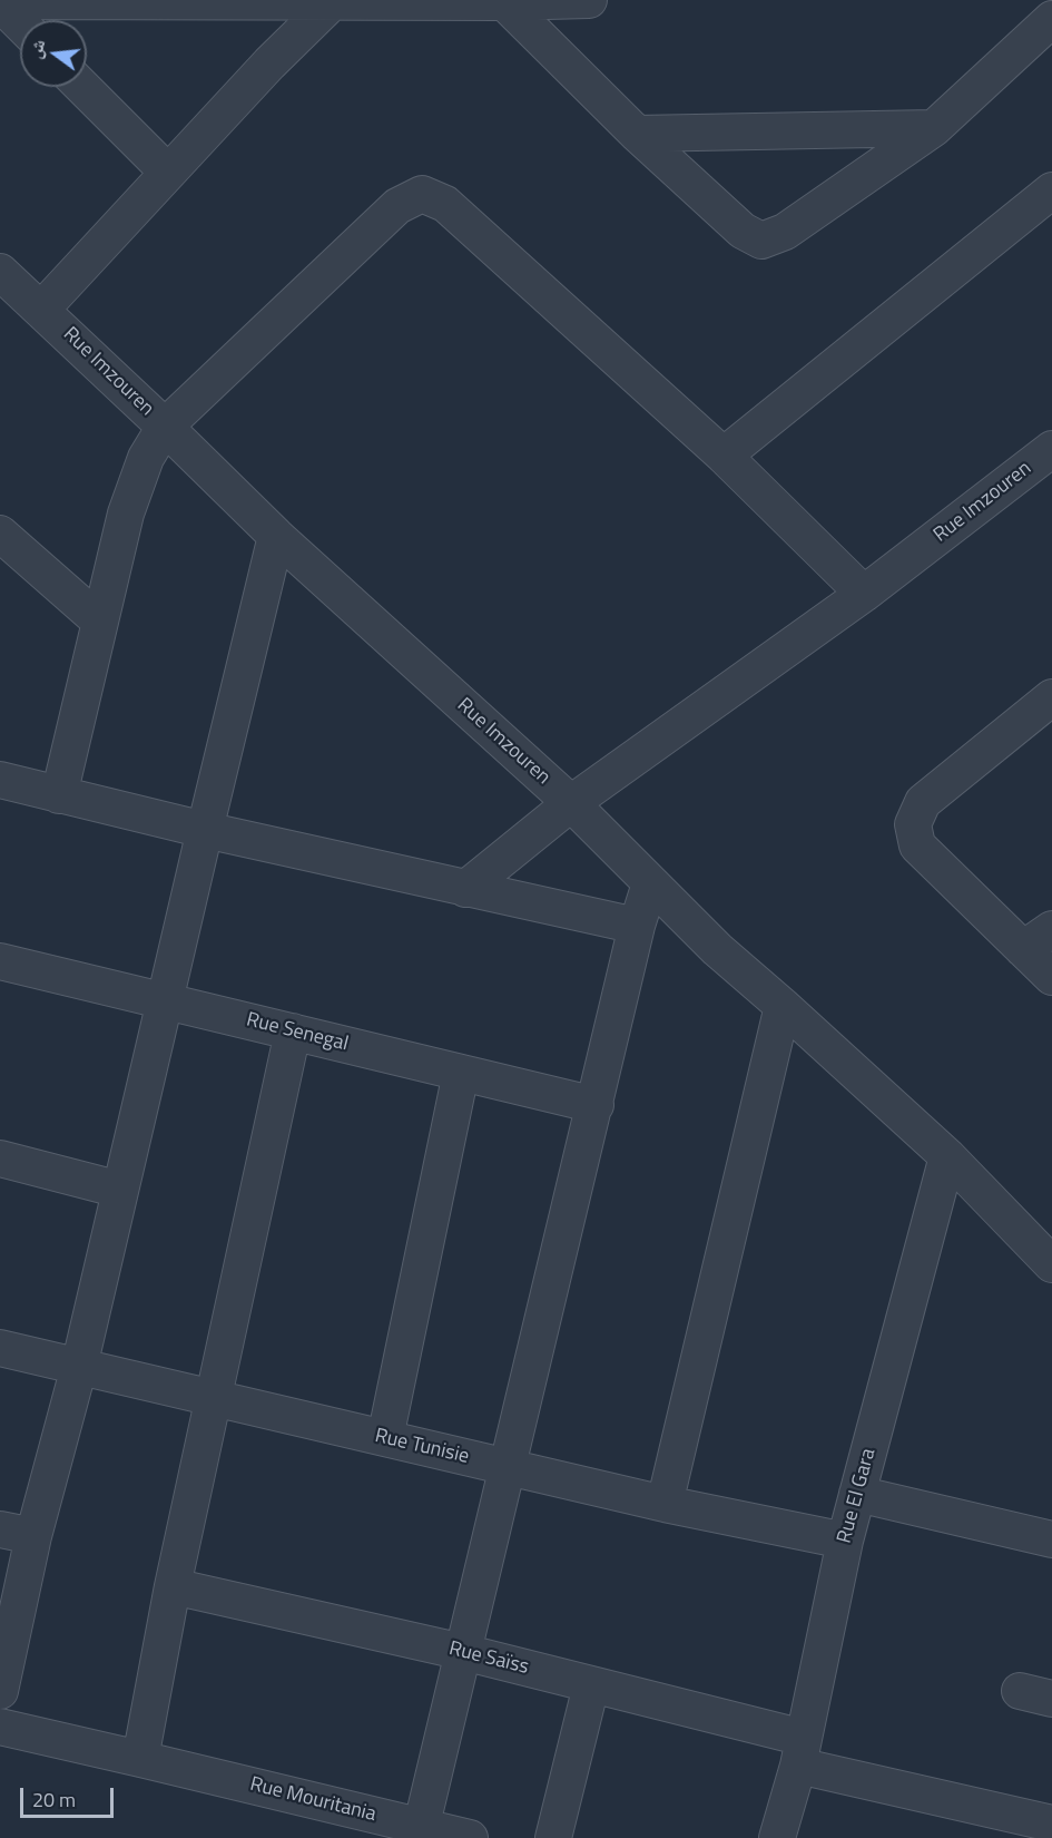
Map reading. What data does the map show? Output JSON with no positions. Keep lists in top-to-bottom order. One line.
{"streets":{"street":["Rue Imzouren","Rue Senegal","Rue Tunisie","Rue El Gara","Rue Saïss","Rue Mouritania"]},"crossings":[["Rue Tunisie","Rue El Gara"],["Rue El Gara","Rue Saïss"]],"scale_bar":"20 m","north":"left"}
